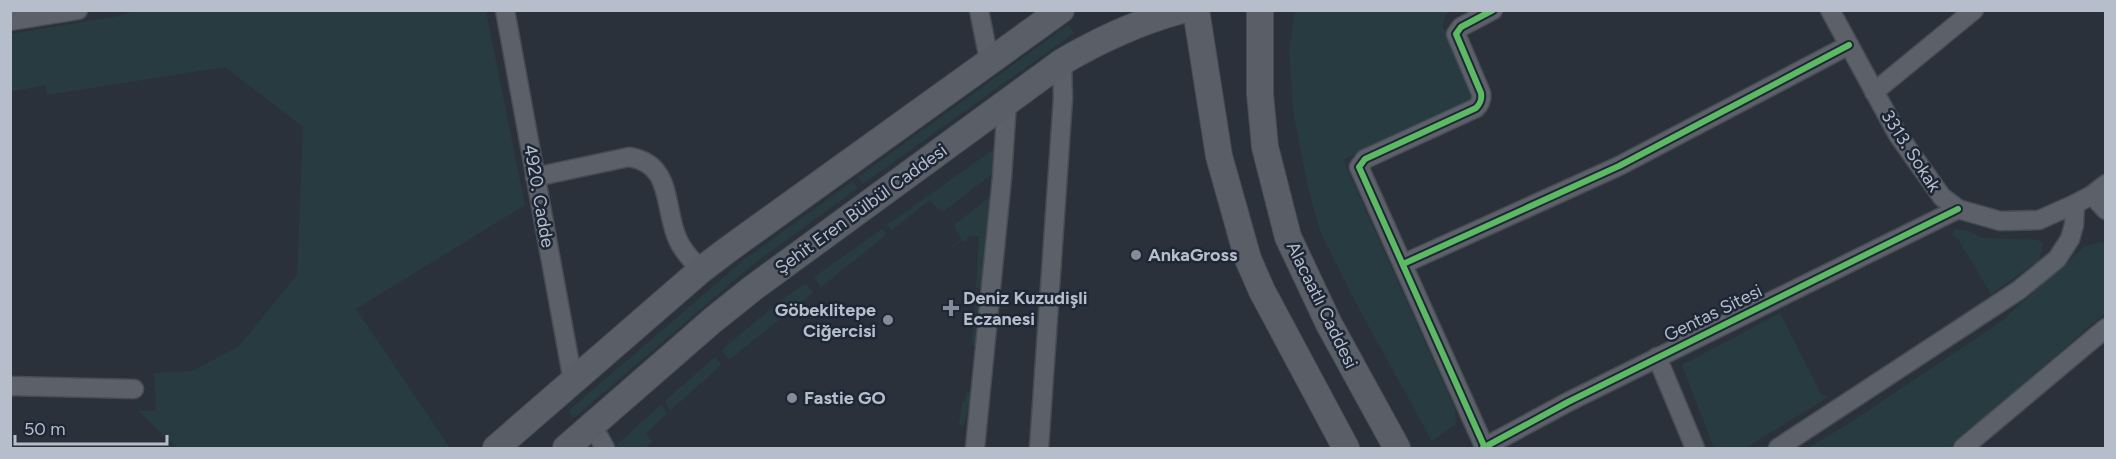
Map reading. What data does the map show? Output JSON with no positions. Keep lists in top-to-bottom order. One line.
{"streets":{"main road":["Şehit Eren Bülbül Caddesi","Alacaatlı Caddesi"],"street":["3313. Sokak","4920. Cadde","Gentas Sitesi"]},"crossings":[["3313. Sokak","Gentas Sitesi"]],"places":{"other":["AnkaGross","Göbeklitepe Ciğercisi","Fastie GO"],"health":["Deniz Kuzudişli Eczanesi"]},"scale_bar":"50 m"}
